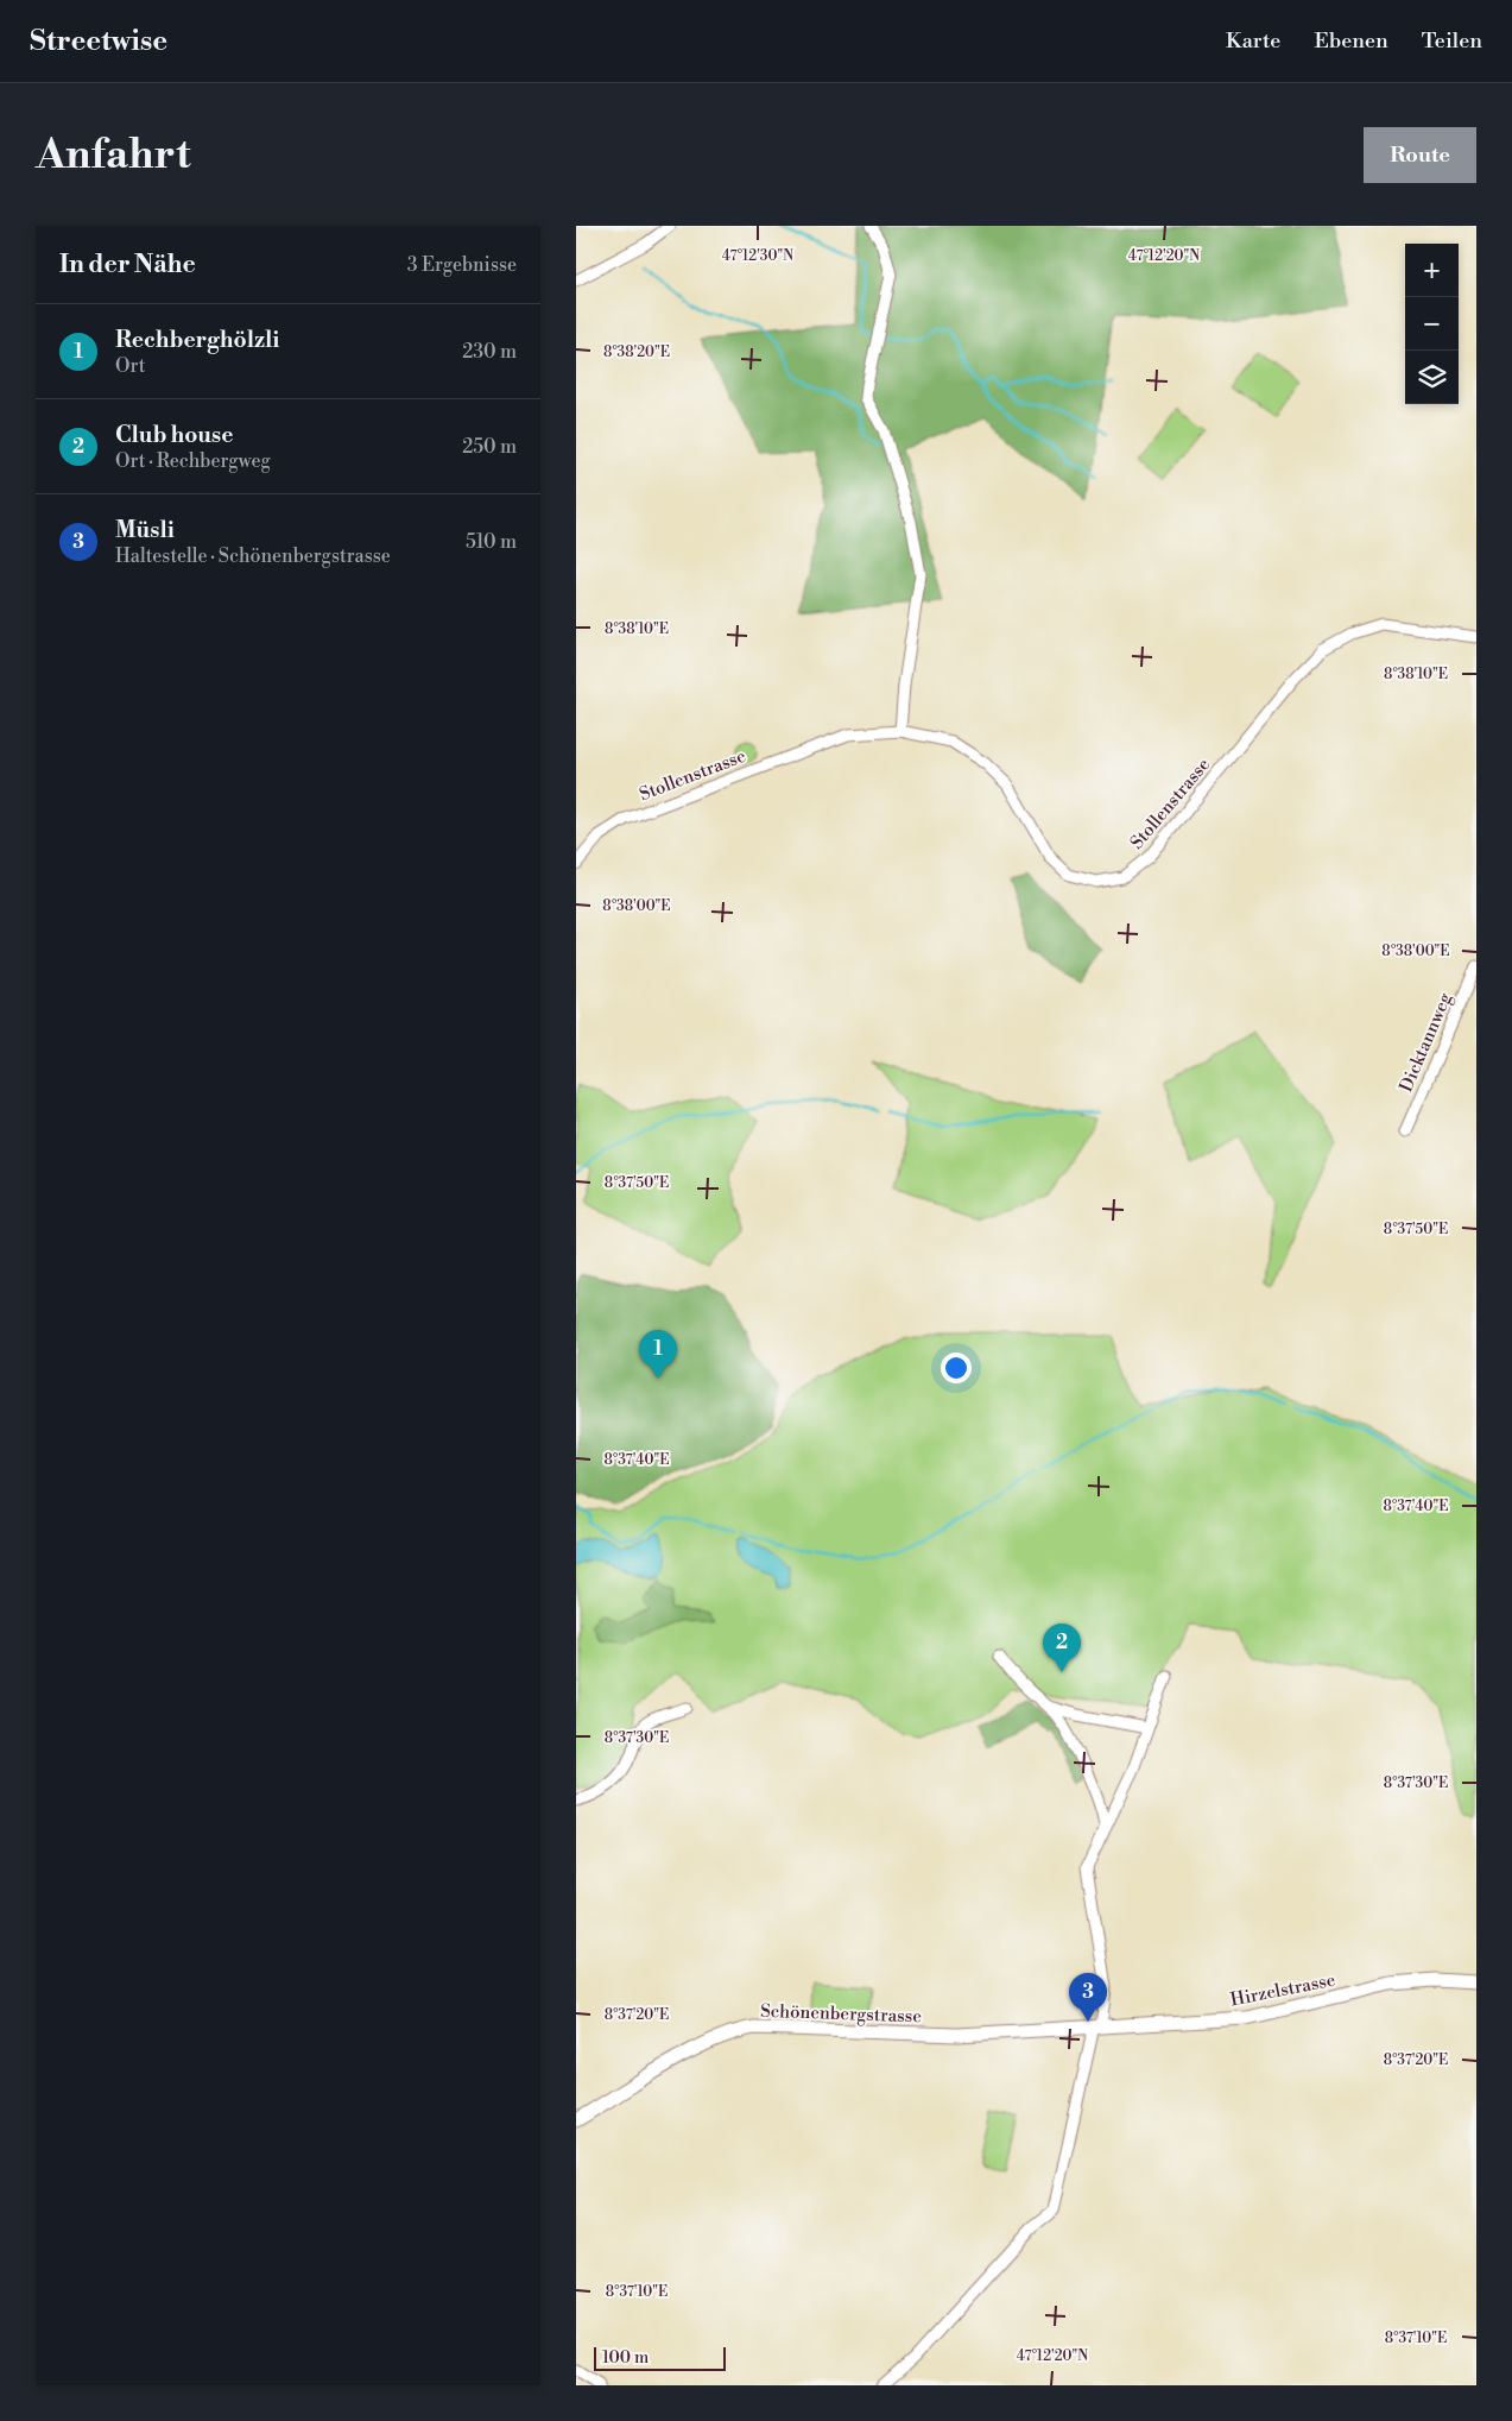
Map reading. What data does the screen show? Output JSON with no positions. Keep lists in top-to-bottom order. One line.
{"streets":{"street":["Stollenstrasse","Dicktannweg","Hirzelstrasse","Schönenbergstrasse"]},"crossings":[["Hirzelstrasse","Schönenbergstrasse"]],"scale_bar":"100 m","page":{"header":"Streetwise","nav":["Karte","Ebenen","Teilen"],"buttons":"Route","title":"Anfahrt","heading":["In der Nähe","3 Ergebnisse"],"map_buttons":["+","−"],"list":[{"mark":"1","name":"Rechberghölzli","note":"Ort","value":"230 m"},{"mark":"2","name":"Club house","note":"Ort · Rechbergweg","value":"250 m"},{"mark":"3","name":"Müsli","note":"Haltestelle · Schönenbergstrasse","value":"510 m"}],"pins":["1","2","3"],"scale":"100 m"},"coordinates":["47°12'30\"N","47°12'20\"N","8°38'20\"E","8°38'10\"E","8°38'00\"E","8°37'50\"E","8°37'40\"E","8°37'30\"E","8°37'20\"E","8°37'10\"E"]}
